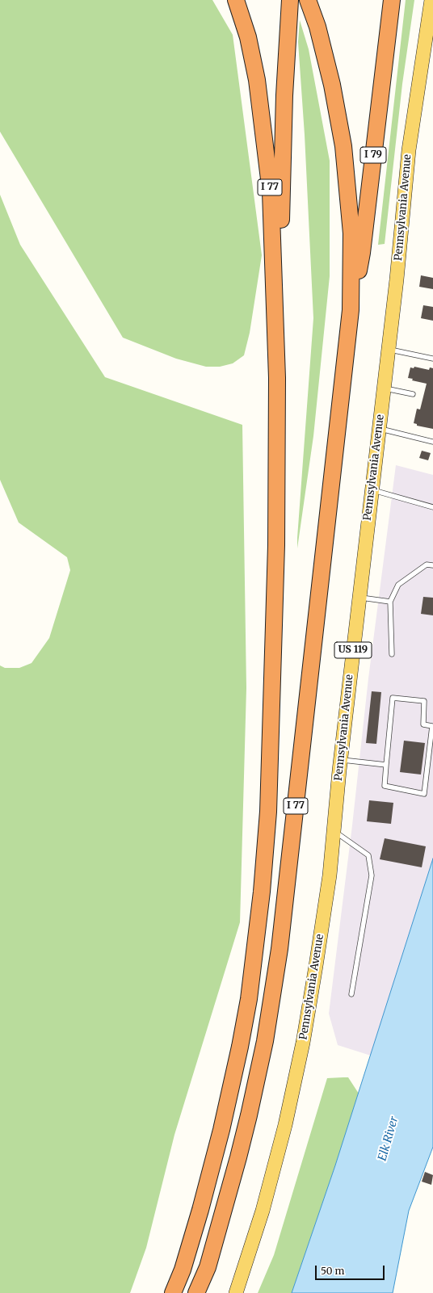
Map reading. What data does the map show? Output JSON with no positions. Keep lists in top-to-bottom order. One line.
{"streets":{"highway":["I 79","I 77"],"main road":["Pennsylvania Avenue","US 119"]},"crossings":[["I 79","I 77"]],"water":["Elk River"],"scale_bar":"50 m"}
